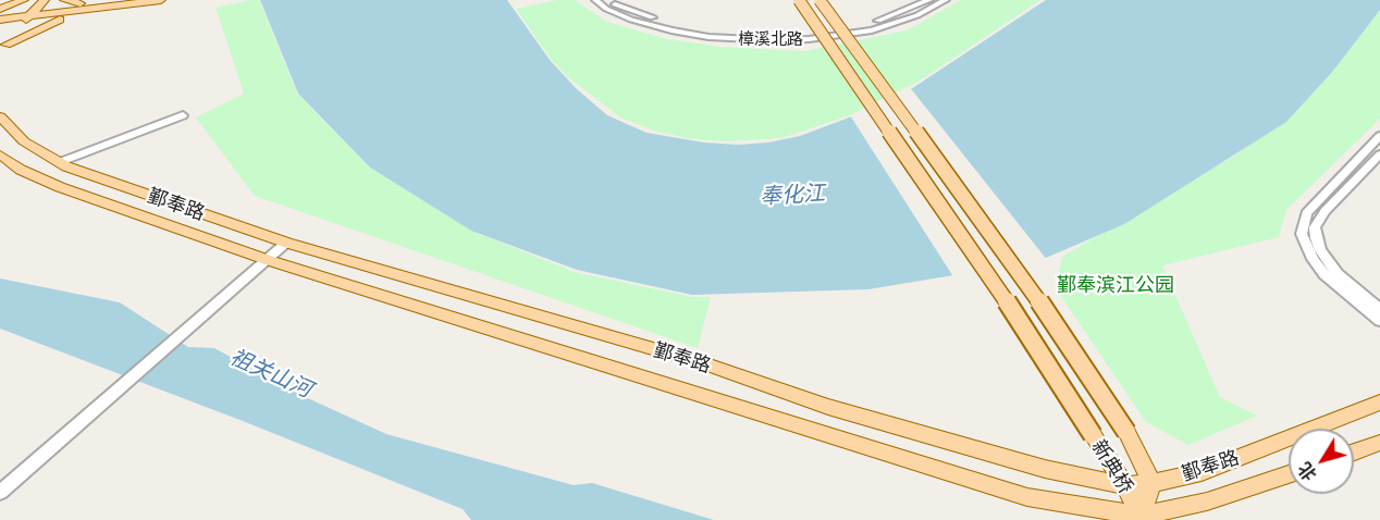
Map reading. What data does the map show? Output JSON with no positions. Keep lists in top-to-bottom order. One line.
{"streets":{"main road":["鄞奉路","新典桥"],"street":["樟溪北路"]},"crossings":[["鄞奉路","新典桥"]],"water":["奉化江","祖关山河"],"parks":["鄞奉滨江公园"],"north":"bottom left"}
